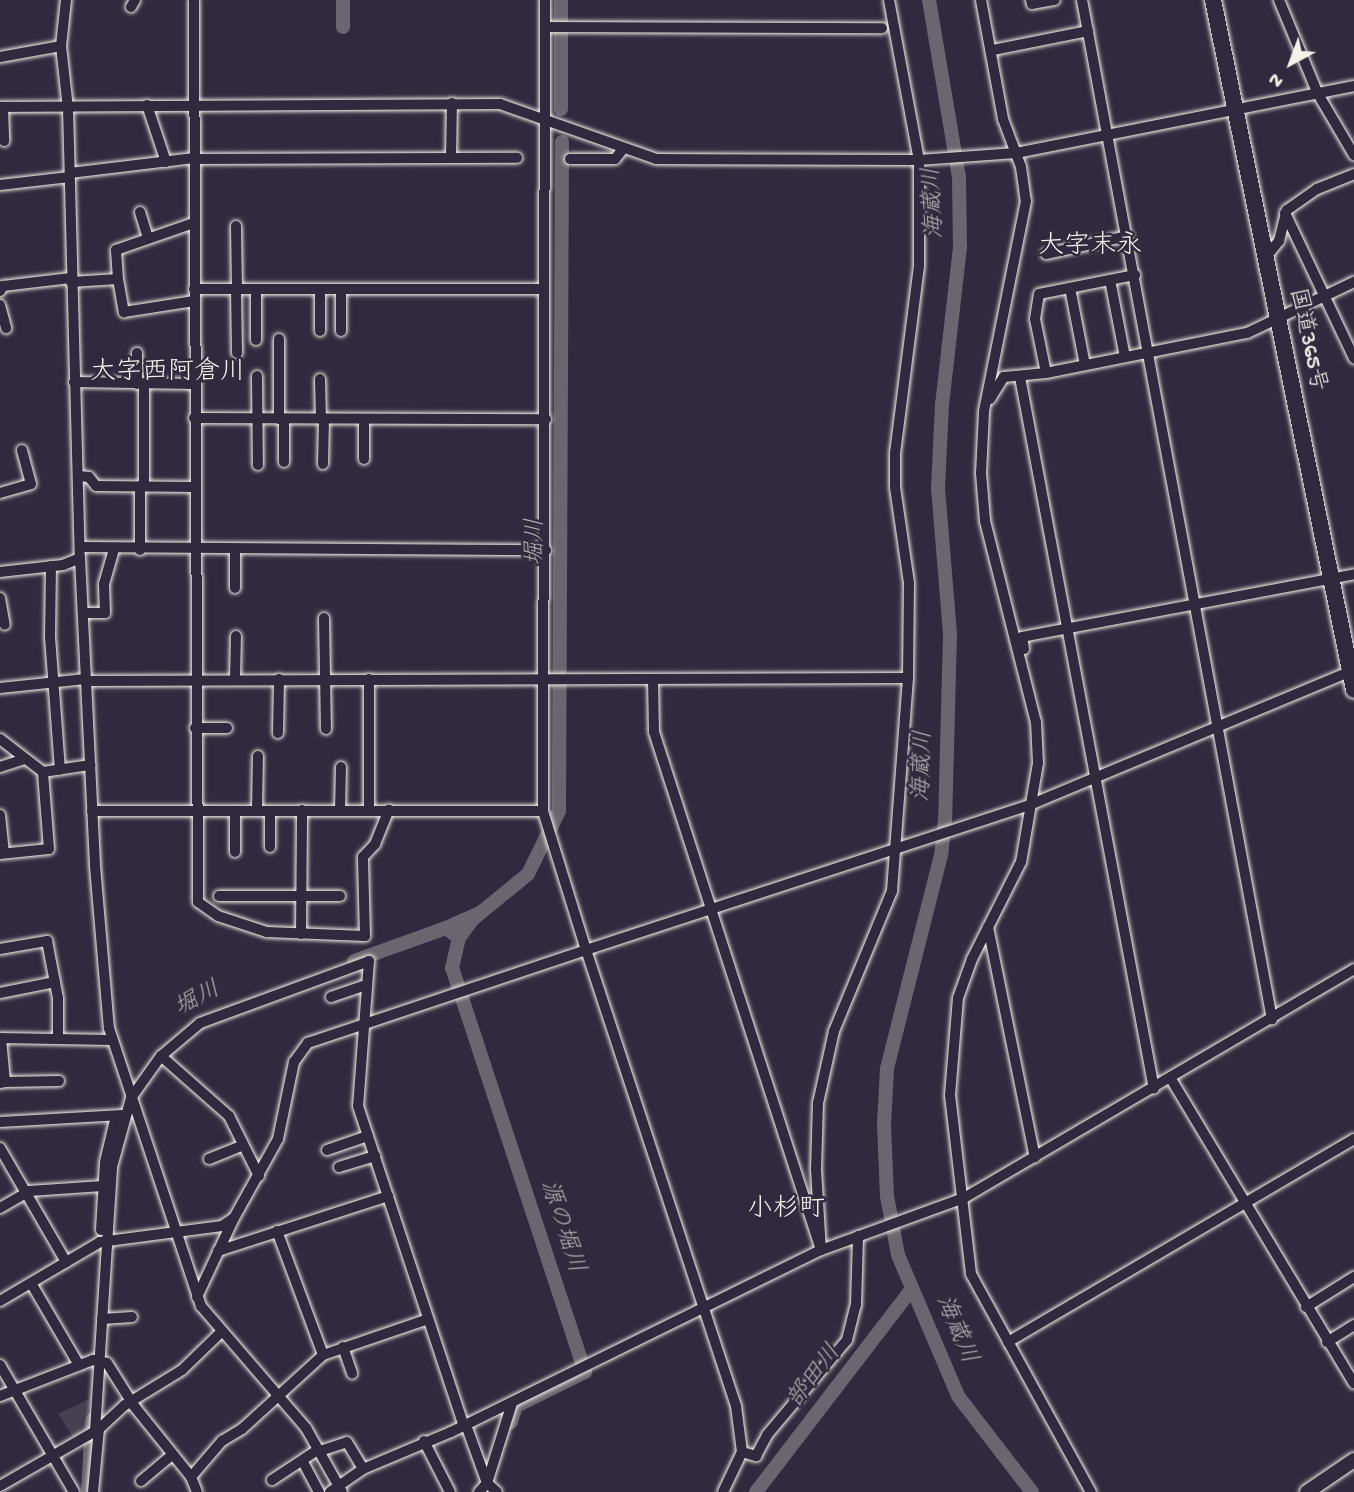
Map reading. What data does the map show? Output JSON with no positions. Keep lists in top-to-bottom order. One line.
{"streets":{"highway":["国道365号"]},"districts":["大字末永","大字西阿倉川","小杉町"],"water":["海蔵川","堀川","源の堀川","部田川"],"north":"bottom left"}
